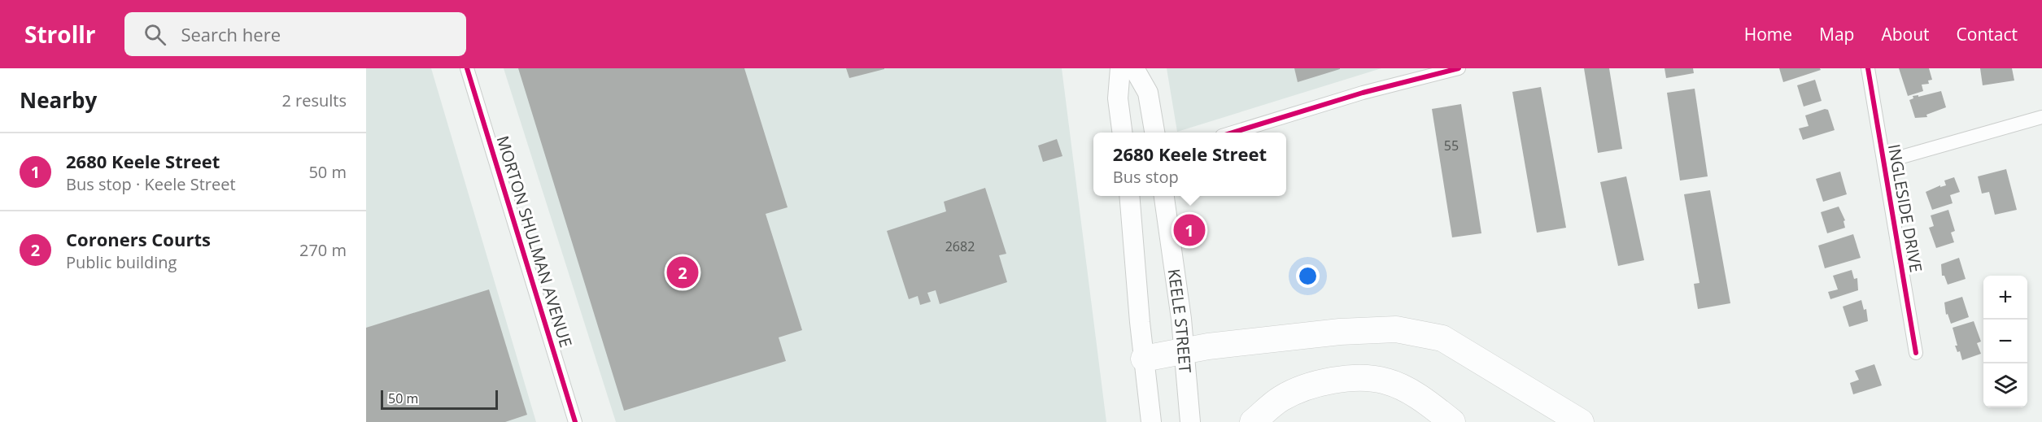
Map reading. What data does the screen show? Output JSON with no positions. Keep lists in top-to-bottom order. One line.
{"streets":{"main road":["KEELE STREET"],"street":["INGLESIDE DRIVE","MORTON SHULMAN AVENUE"]},"house_numbers":["55","2682"],"scale_bar":"50 m","page":{"header":"Strollr","search":"Search here","nav":["Home","Map","About","Contact"],"heading":["Nearby","2 results"],"list":[{"mark":"1","name":"2680 Keele Street","note":"Bus stop · Keele Street","value":"50 m"},{"mark":"2","name":"Coroners Courts","note":"Public building","value":"270 m"}],"popup":["2680 Keele Street","Bus stop"],"pins":["1","2"],"map_buttons":["+","−"],"scale":"50 m"}}
